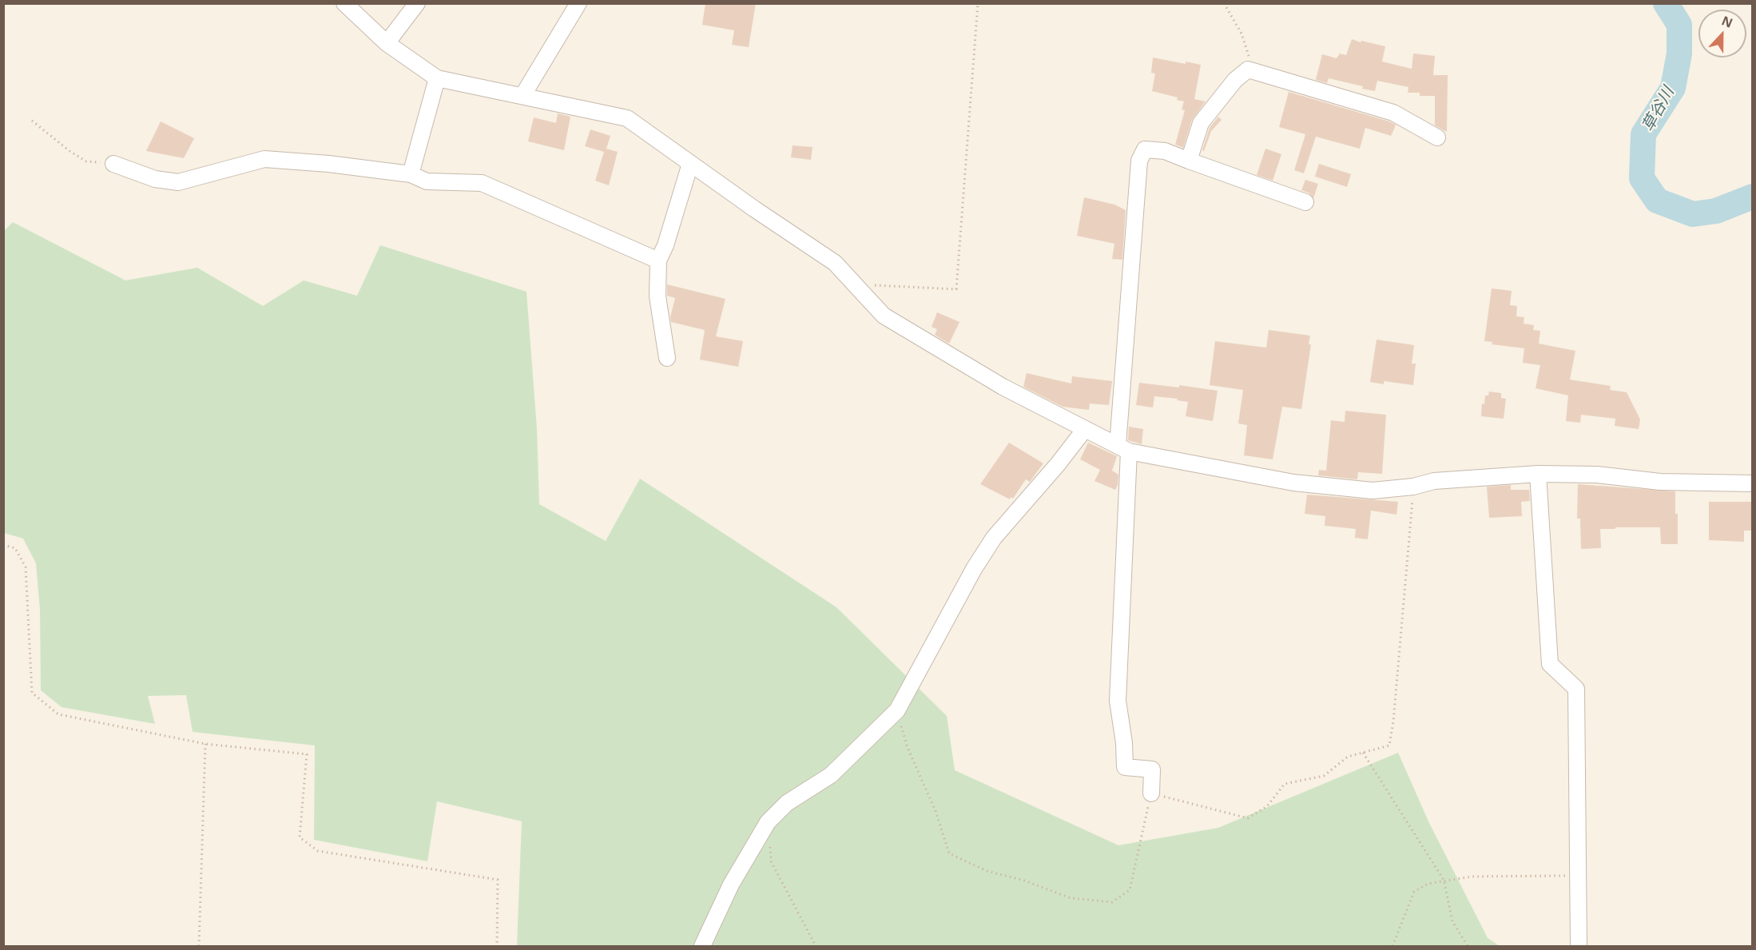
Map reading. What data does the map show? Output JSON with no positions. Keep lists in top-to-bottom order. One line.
{"water":["草谷川"],"north":"top"}
